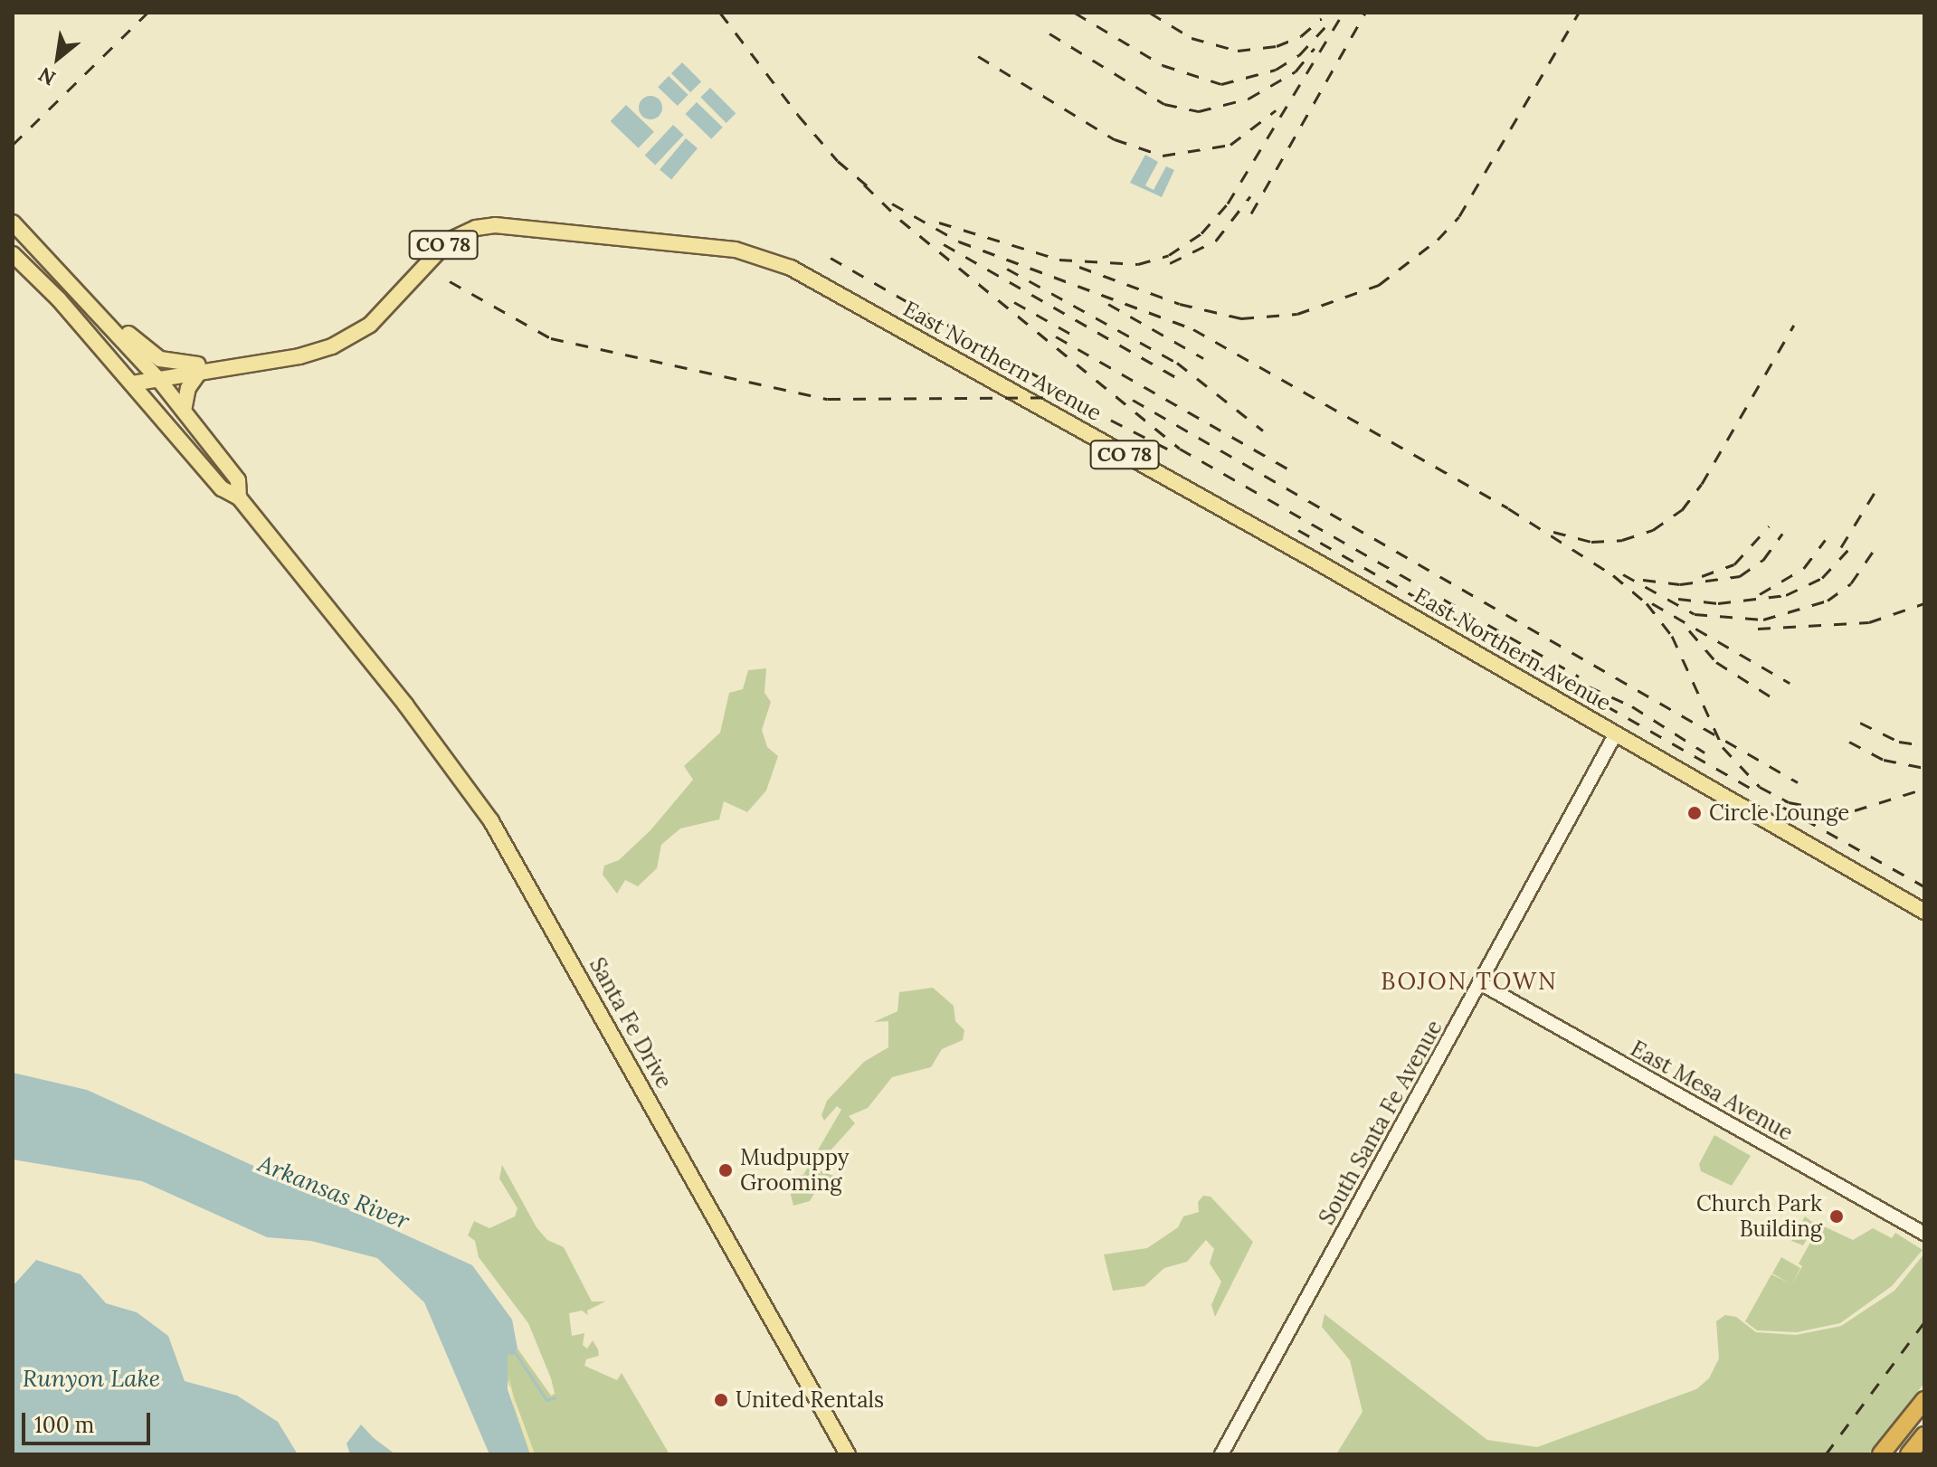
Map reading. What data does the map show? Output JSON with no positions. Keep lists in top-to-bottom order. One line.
{"streets":{"main road":["CO 78","East Northern Avenue","Santa Fe Drive"],"street":["East Mesa Avenue","South Santa Fe Avenue"]},"crossings":[["East Northern Avenue","South Santa Fe Avenue"],["East Mesa Avenue","South Santa Fe Avenue"]],"districts":["BOJON TOWN"],"water":["Arkansas River","Runyon Lake"],"places":["Circle Lounge","Mudpuppy Grooming","Church Park Building","United Rentals"],"scale_bar":"100 m","north":"bottom left"}
